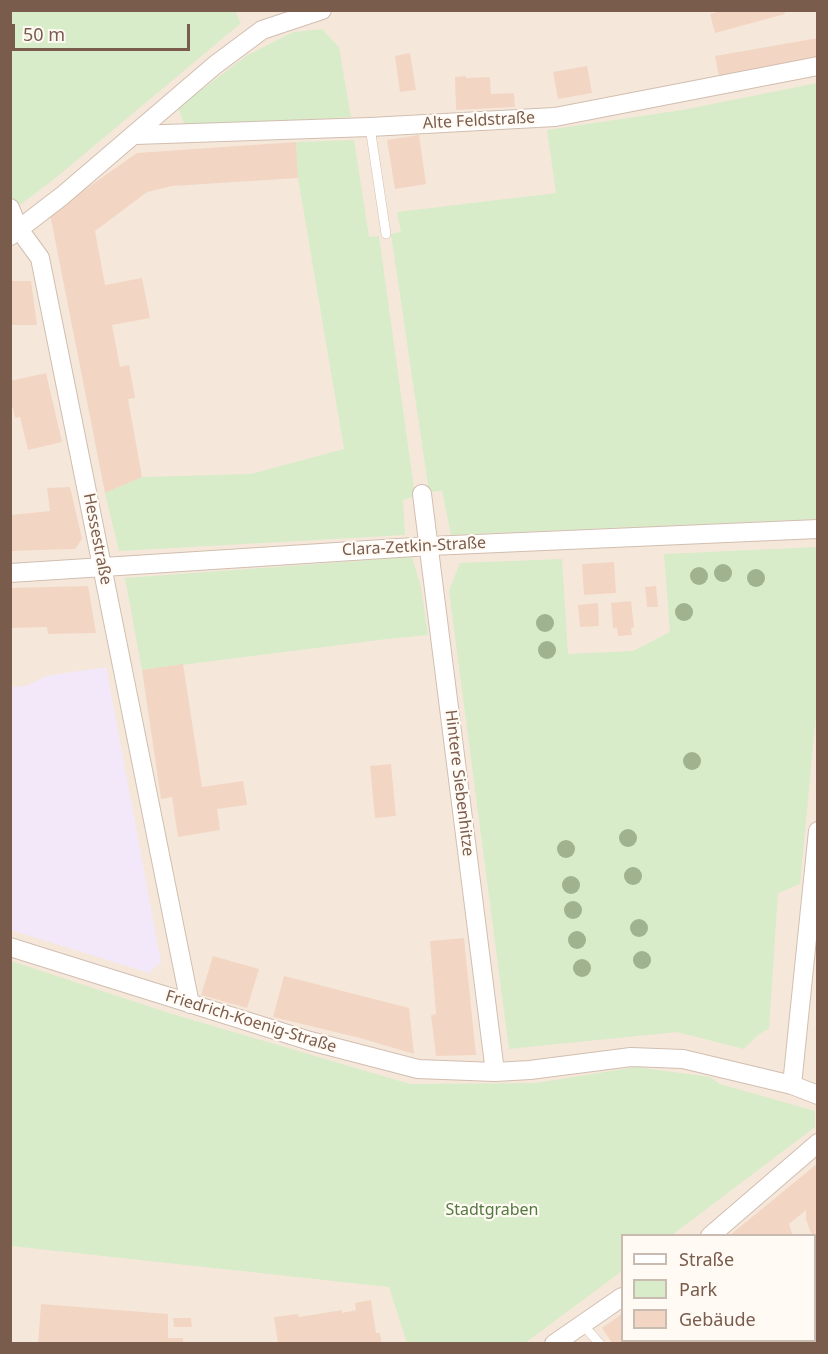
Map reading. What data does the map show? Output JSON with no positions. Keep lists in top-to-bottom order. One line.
{"streets":{"street":["Alte Feldstraße","Hessestraße","Clara-Zetkin-Straße","Hintere Siebenhitze","Friedrich-Koenig-Straße"]},"crossings":[["Hessestraße","Clara-Zetkin-Straße"],["Hessestraße","Friedrich-Koenig-Straße"],["Clara-Zetkin-Straße","Hintere Siebenhitze"],["Hintere Siebenhitze","Friedrich-Koenig-Straße"]],"parks":["Stadtgraben"],"legend":["Straße","Park","Gebäude"],"scale_bar":"50 m"}
